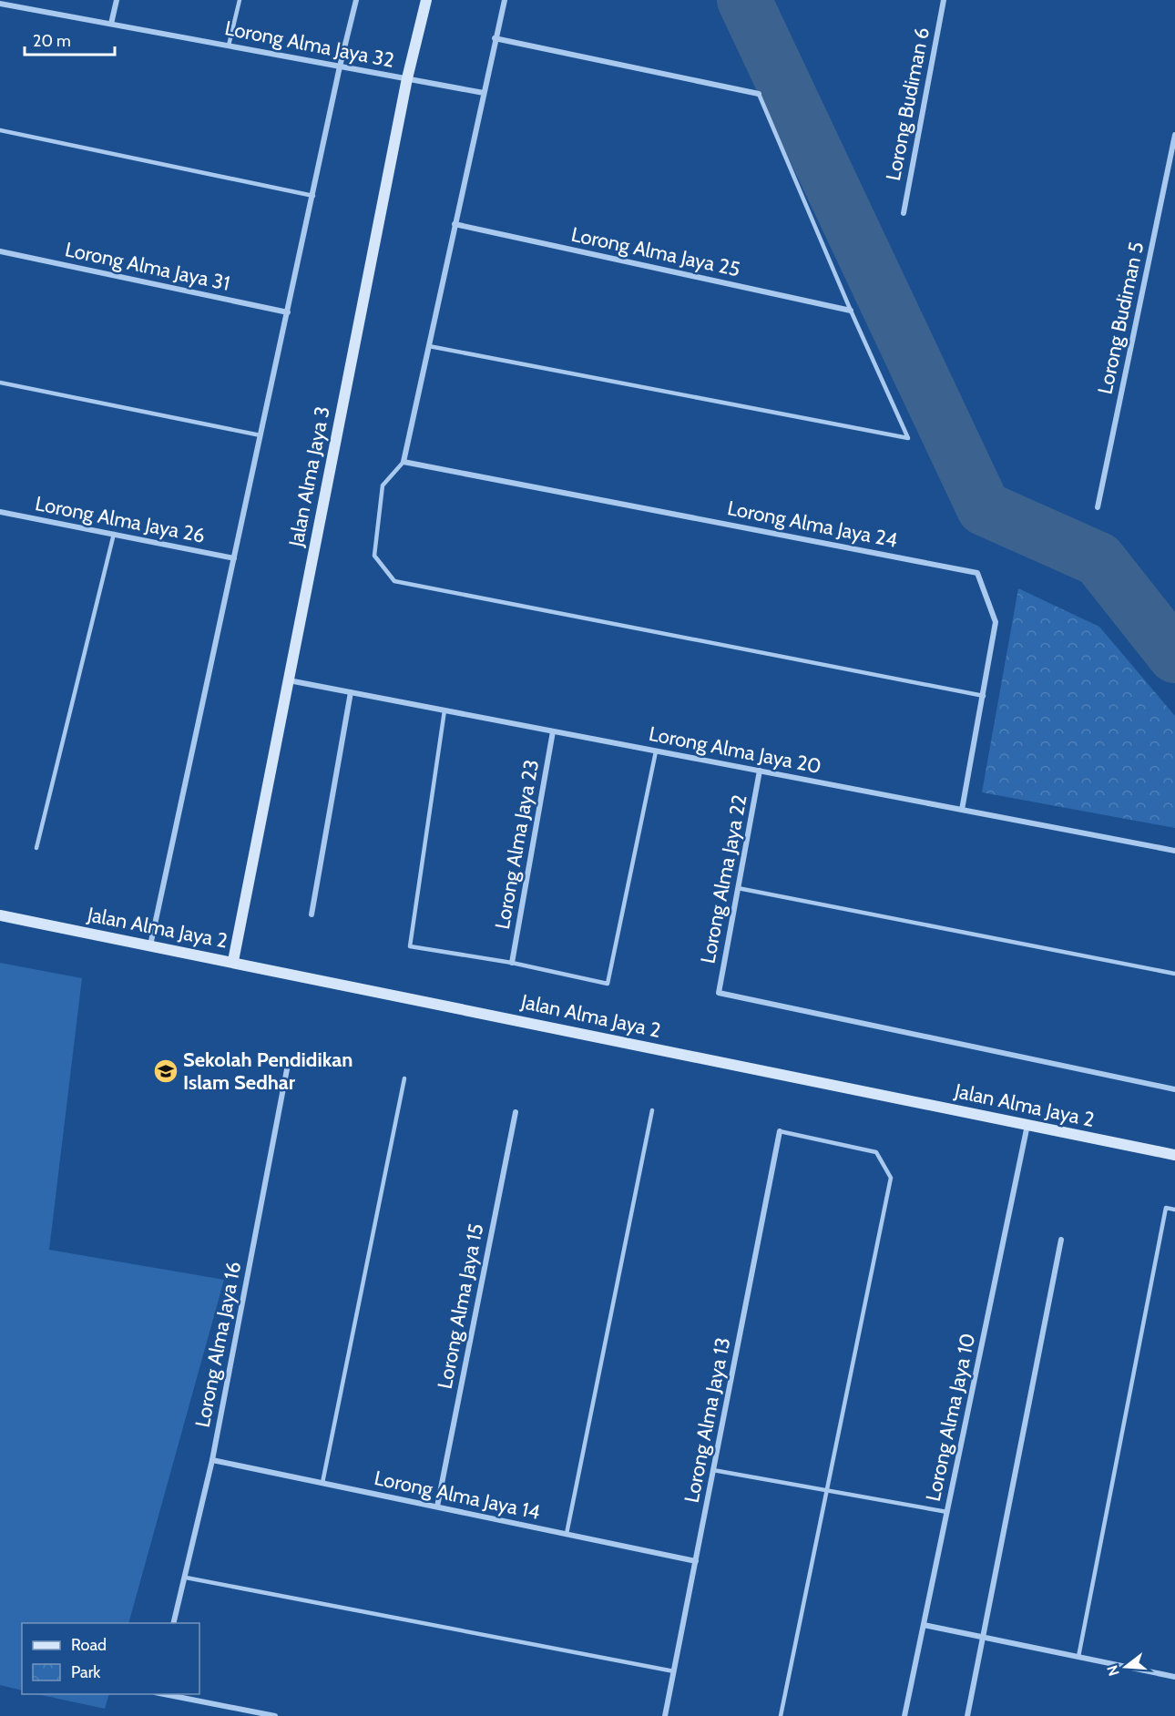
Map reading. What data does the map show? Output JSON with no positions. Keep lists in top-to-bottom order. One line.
{"streets":{"street":["Lorong Alma Jaya 32","Lorong Budiman 6","Lorong Alma Jaya 25","Lorong Alma Jaya 31","Lorong Budiman 5","Jalan Alma Jaya 3","Lorong Alma Jaya 26","Lorong Alma Jaya 24","Lorong Alma Jaya 20","Lorong Alma Jaya 23","Lorong Alma Jaya 22","Jalan Alma Jaya 2","Lorong Alma Jaya 15","Lorong Alma Jaya 16","Lorong Alma Jaya 10","Lorong Alma Jaya 13","Lorong Alma Jaya 14"]},"crossings":[["Lorong Alma Jaya 32","Jalan Alma Jaya 3"],["Jalan Alma Jaya 3","Lorong Alma Jaya 20"],["Jalan Alma Jaya 3","Jalan Alma Jaya 2"],["Lorong Alma Jaya 24","Lorong Alma Jaya 20"],["Lorong Alma Jaya 20","Lorong Alma Jaya 23"],["Lorong Alma Jaya 20","Lorong Alma Jaya 22"],["Jalan Alma Jaya 2","Lorong Alma Jaya 10"],["Lorong Alma Jaya 15","Lorong Alma Jaya 14"],["Lorong Alma Jaya 16","Lorong Alma Jaya 14"],["Lorong Alma Jaya 13","Lorong Alma Jaya 14"]],"places":{"school or university":["Sekolah Pendidikan Islam Sedhar"]},"legend":["Road","Park"],"scale_bar":"20 m","north":"left"}
